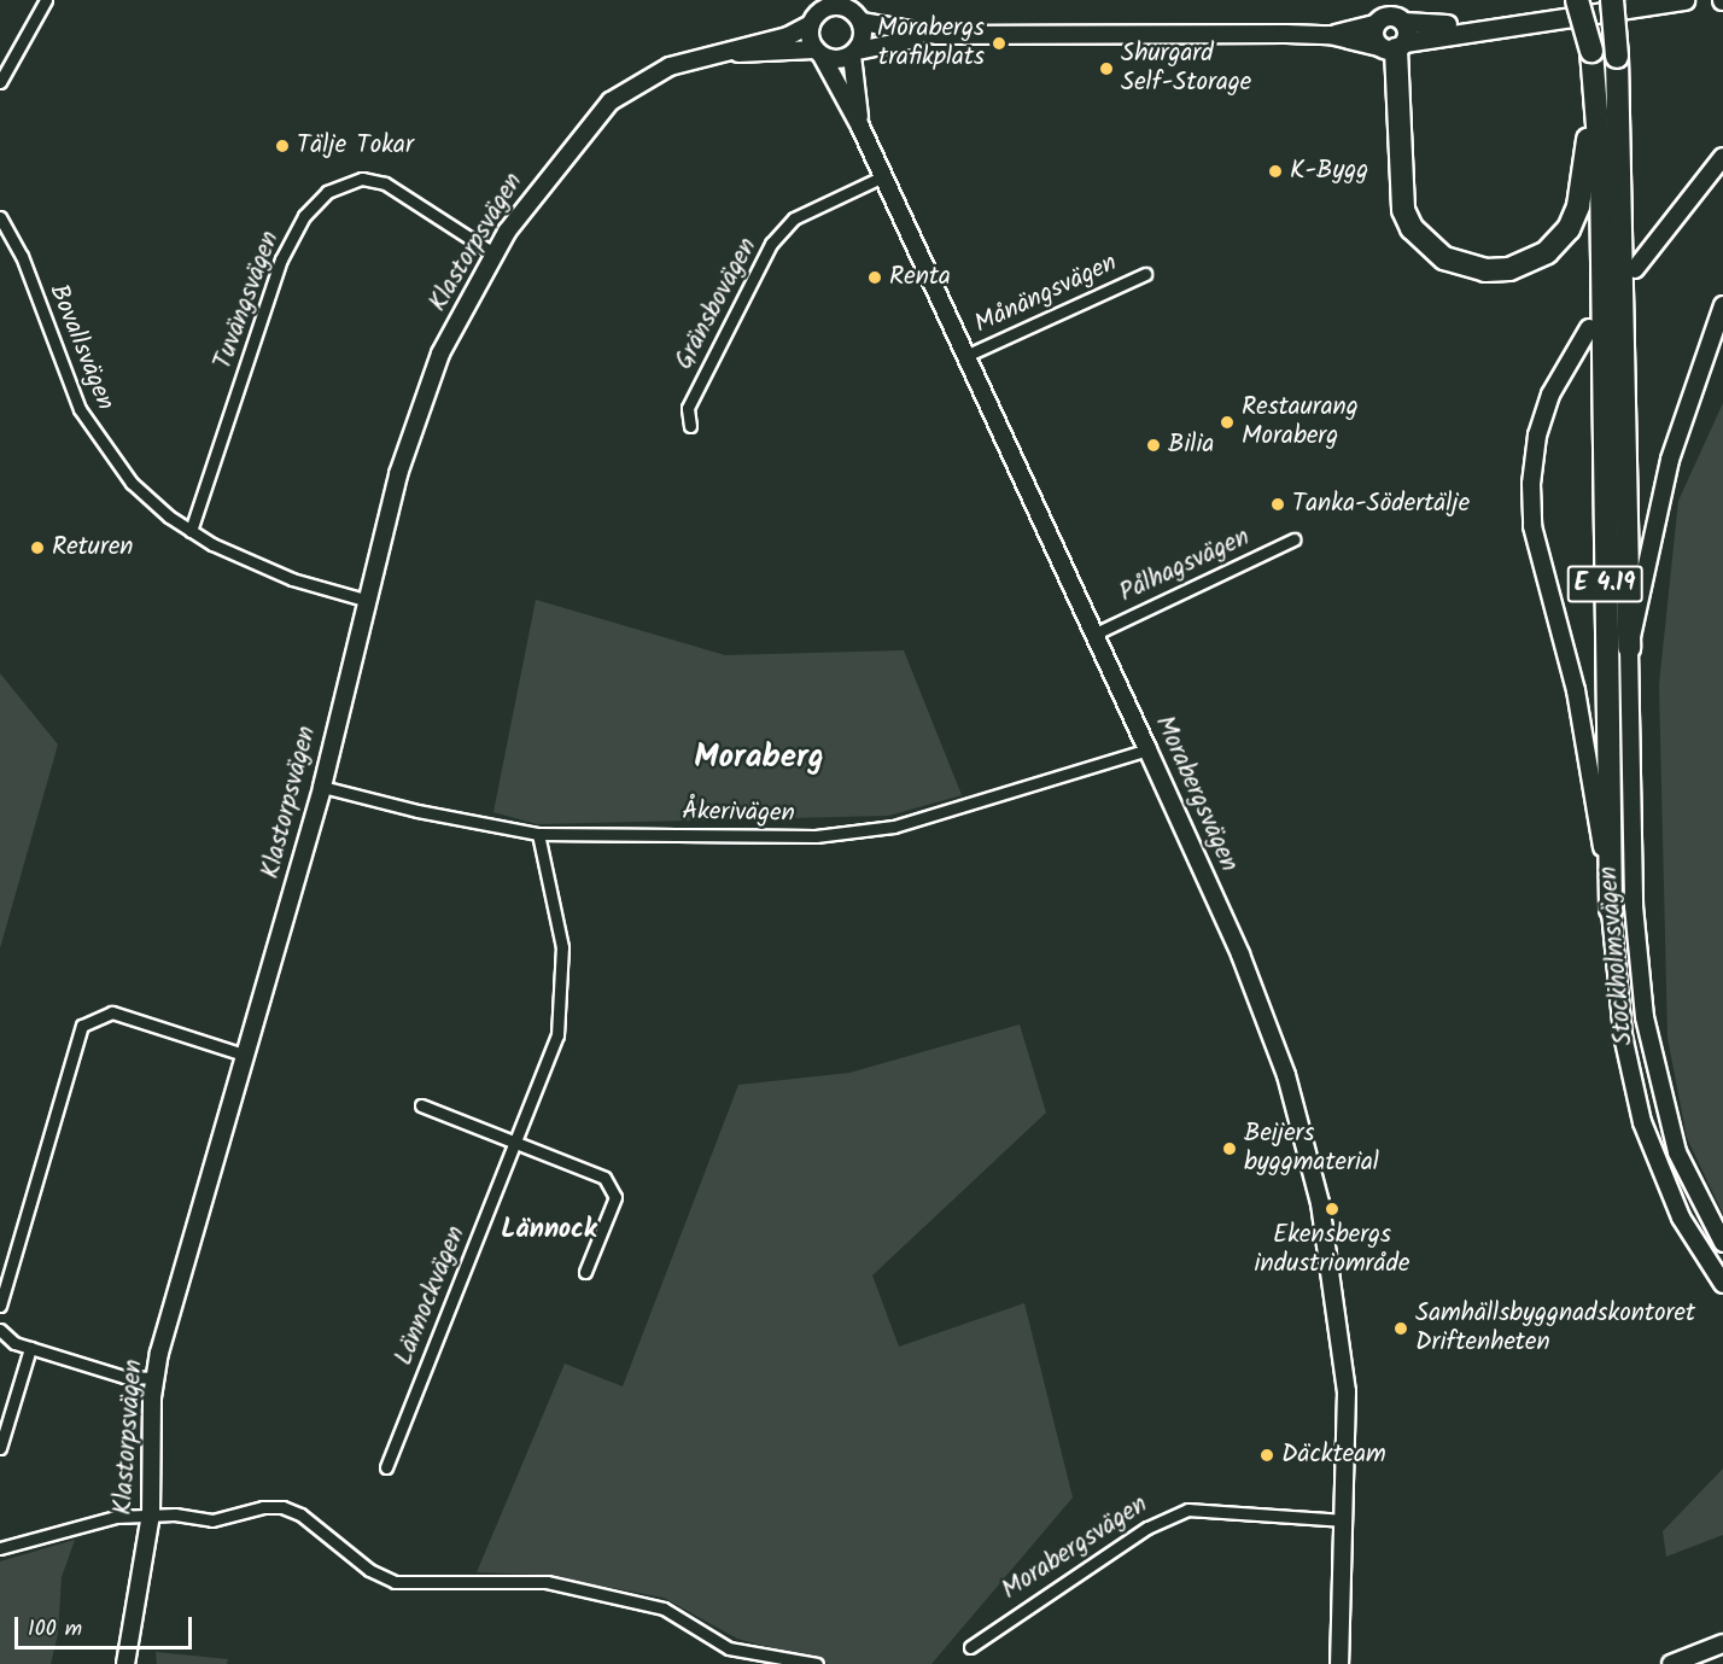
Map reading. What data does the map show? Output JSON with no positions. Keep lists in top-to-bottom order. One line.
{"streets":{"highway":["E 4.19"],"street":["Klastorpsvägen","Månängsvägen","Tuvängsvägen","Gränsbovägen","Bovallsvägen","Pålhagsvägen","Morabergsvägen","Åkerivägen","Stockholmsvägen","Lännockvägen"]},"crossings":[["Klastorpsvägen","Tuvängsvägen"],["Klastorpsvägen","Bovallsvägen"],["Klastorpsvägen","Morabergsvägen"],["Klastorpsvägen","Åkerivägen"],["Månängsvägen","Morabergsvägen"],["Tuvängsvägen","Bovallsvägen"],["Gränsbovägen","Morabergsvägen"],["Pålhagsvägen","Morabergsvägen"],["E 4.19","Stockholmsvägen"],["Morabergsvägen","Åkerivägen"],["Åkerivägen","Lännockvägen"]],"districts":["Moraberg","Lännock"],"places":["Morabergs trafikplats","Shurgard Self-Storage","Tälje Tokar","K-Bygg","Renta","Restaurang Moraberg","Bilia","Tanka-Södertälje","Returen","Beijers byggmaterial","Ekensbergs industriområde","Samhällsbyggnadskontoret Driftenheten","Däckteam"],"scale_bar":"100 m"}
